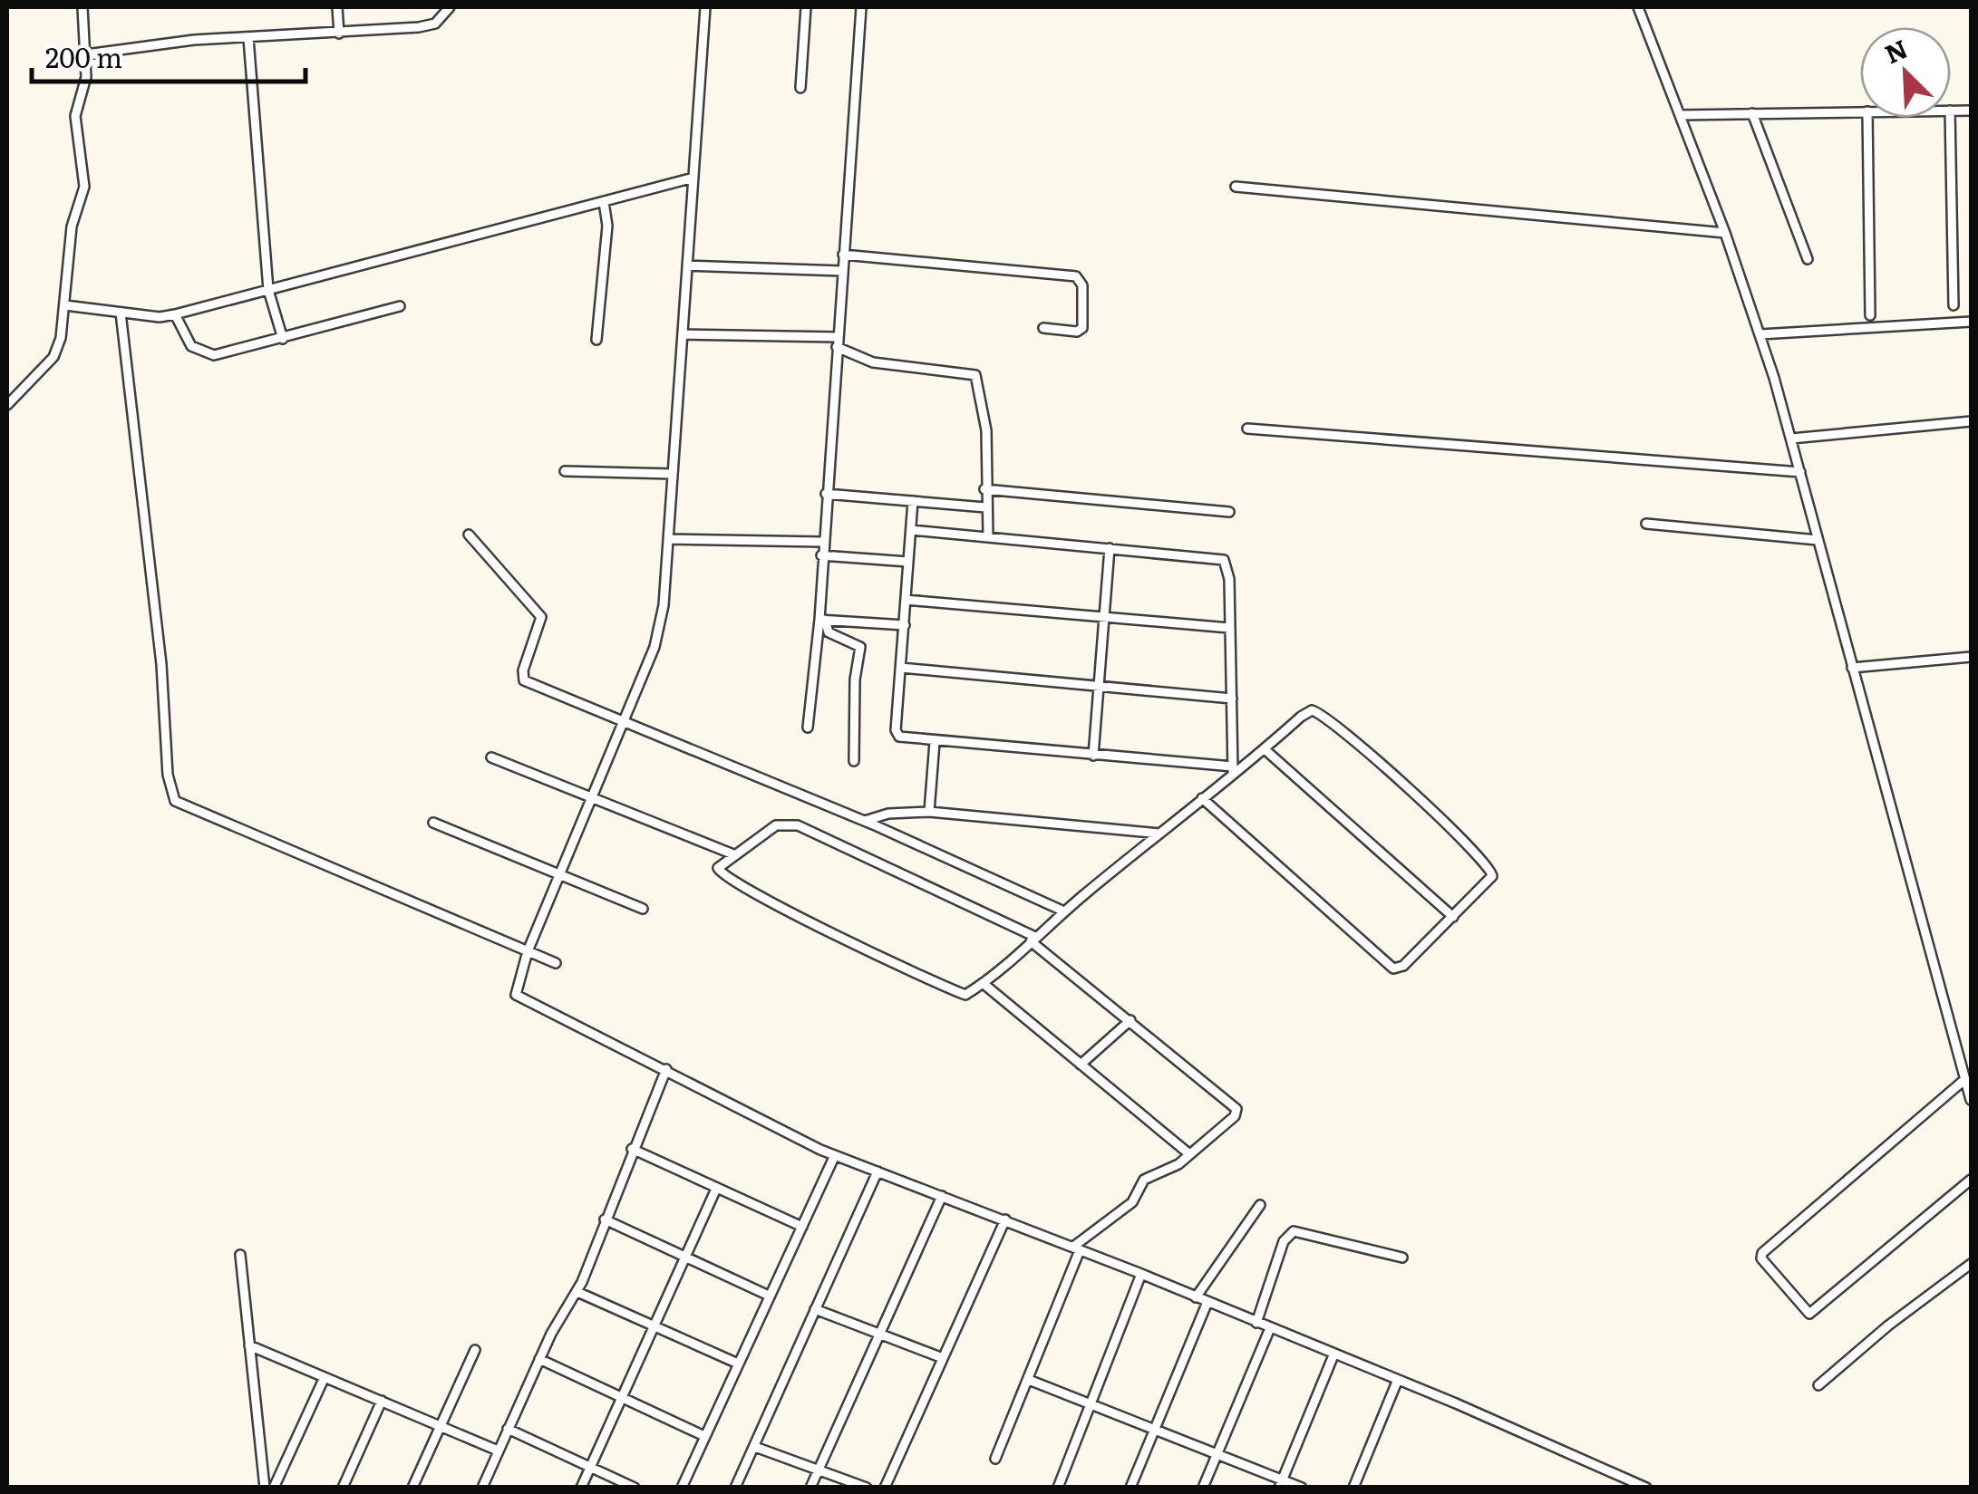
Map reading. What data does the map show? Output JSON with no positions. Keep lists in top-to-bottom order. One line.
{"scale_bar":"200 m","north":"top left"}
